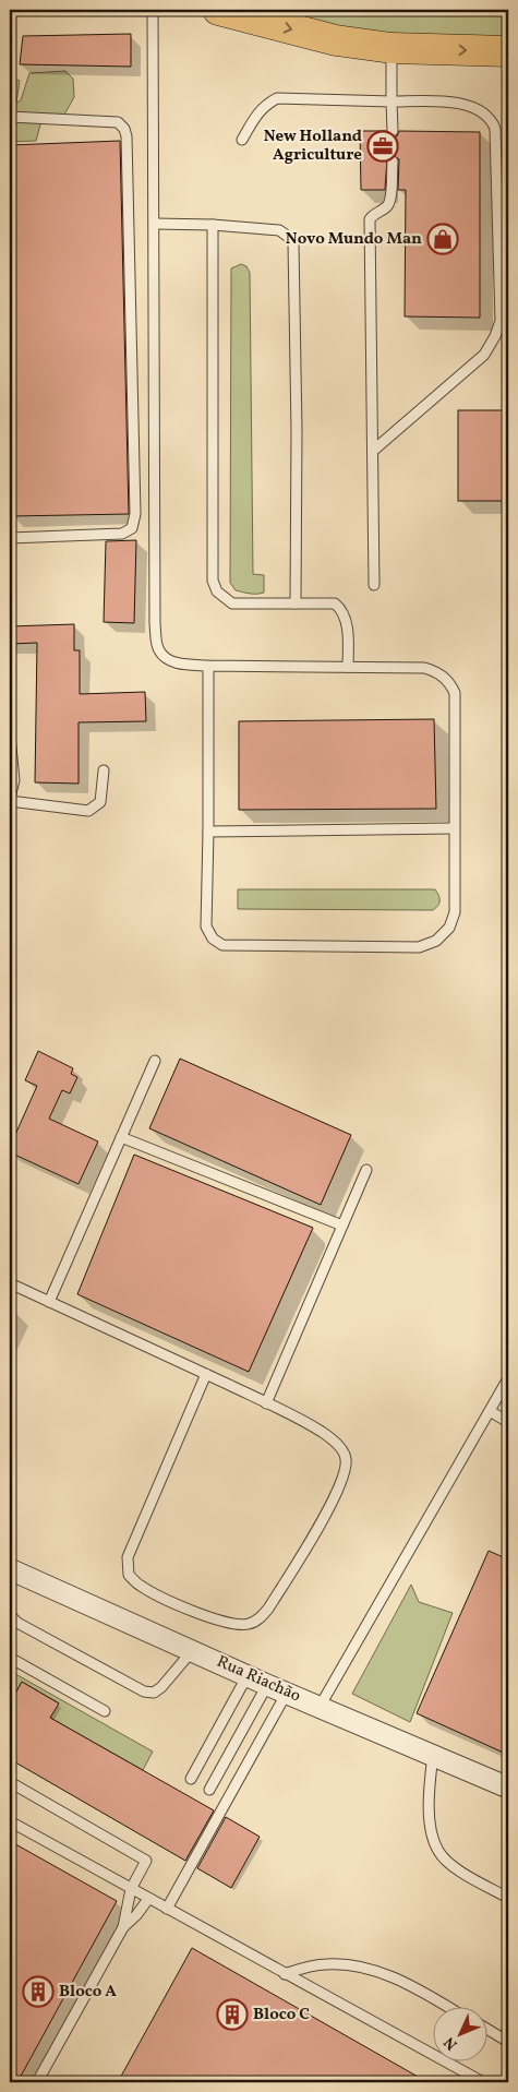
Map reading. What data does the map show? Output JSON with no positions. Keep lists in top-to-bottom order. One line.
{"streets":{"street":["Rua Riachão"]},"places":{"office":["New Holland Agriculture"],"shop":["Novo Mundo Man"],"building":["Bloco A","Bloco C"]},"north":"bottom left"}
